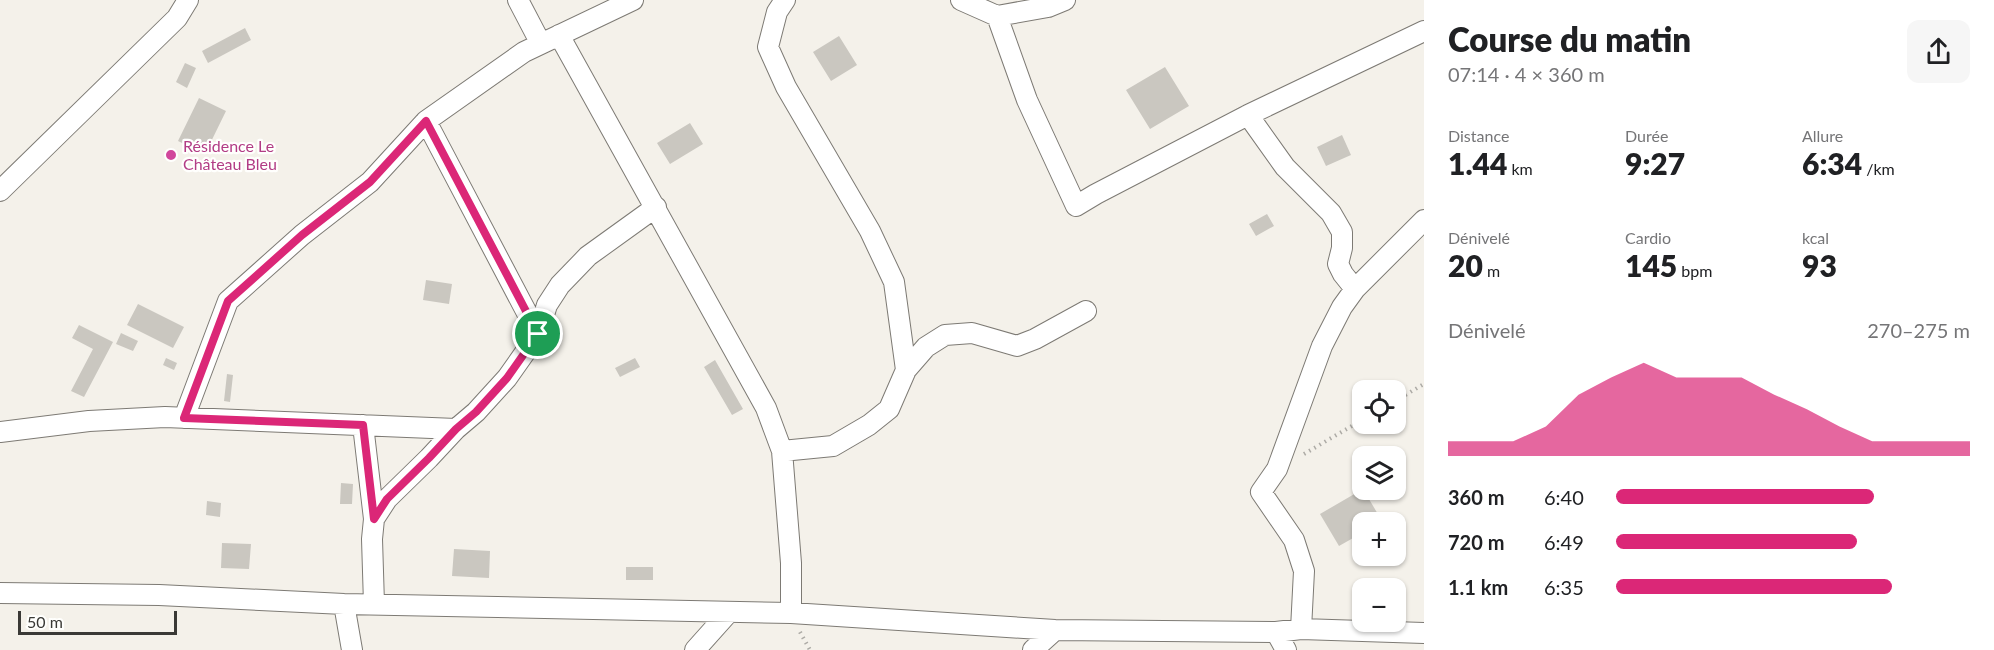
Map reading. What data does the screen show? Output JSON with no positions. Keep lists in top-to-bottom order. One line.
{"places":["Résidence Le Château Bleu"],"scale_bar":"50 m","page":{"heading":["Course du matin","07:14 · 4 × 360 m"],"stats":[["Distance","1.44 km"],["Durée","9:27"],["Allure","6:34 /km"],["Dénivelé","20 m"],["Cardio","145 bpm"],["kcal","93"]],"chart":["Dénivelé","270–275 m"],"map_buttons":["+","−"],"list":[{"name":"360 m","note":"6:40"},{"name":"720 m","note":"6:49"},{"name":"1.1 km","note":"6:35"}],"scale":"50 m"}}
